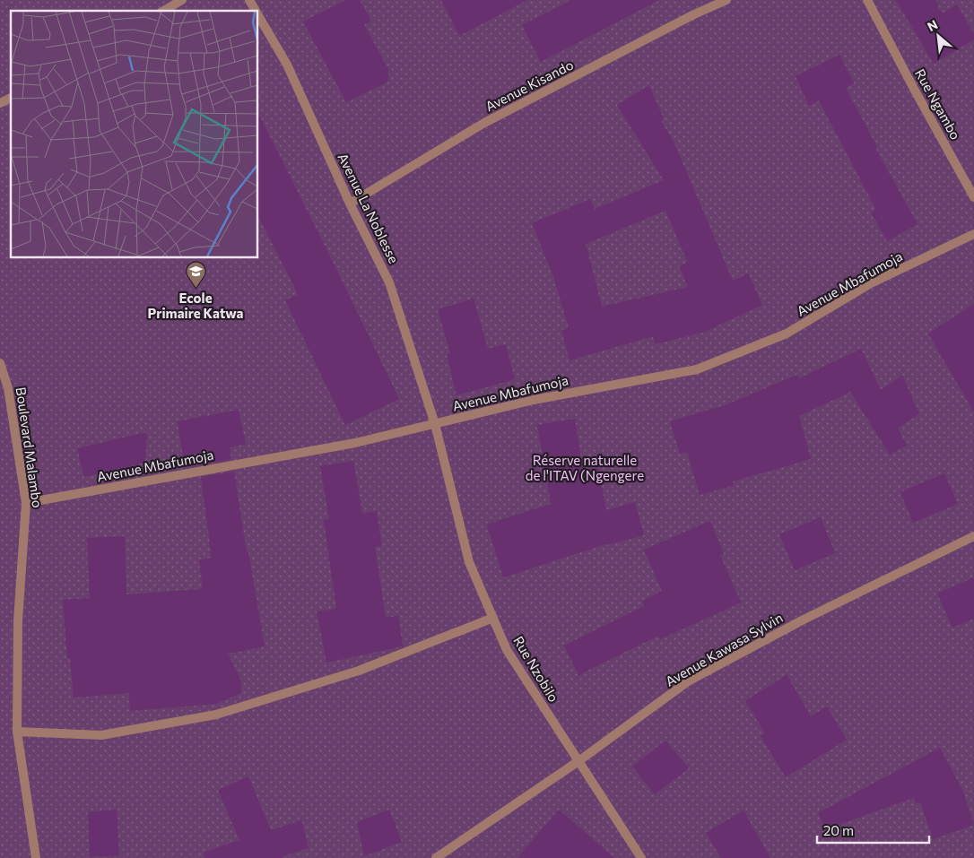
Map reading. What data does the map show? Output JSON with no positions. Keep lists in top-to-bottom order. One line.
{"streets":{"street":["Avenue Kisando","Rue Ngambo","Avenue La Noblesse","Avenue Mbafumoja","Boulevard Malambo","Avenue Kawasa Sylvin","Rue Nzobilo"]},"crossings":[["Avenue Kisando","Avenue La Noblesse"],["Avenue La Noblesse","Avenue Mbafumoja"],["Avenue La Noblesse","Rue Nzobilo"],["Avenue Mbafumoja","Boulevard Malambo"],["Avenue Mbafumoja","Rue Nzobilo"],["Avenue Kawasa Sylvin","Rue Nzobilo"]],"parks":["Réserve naturelle de l'ITAV (Ngengere"],"places":{"school or university":["Ecole Primaire Katwa"]},"scale_bar":"20 m","north":"top left"}
